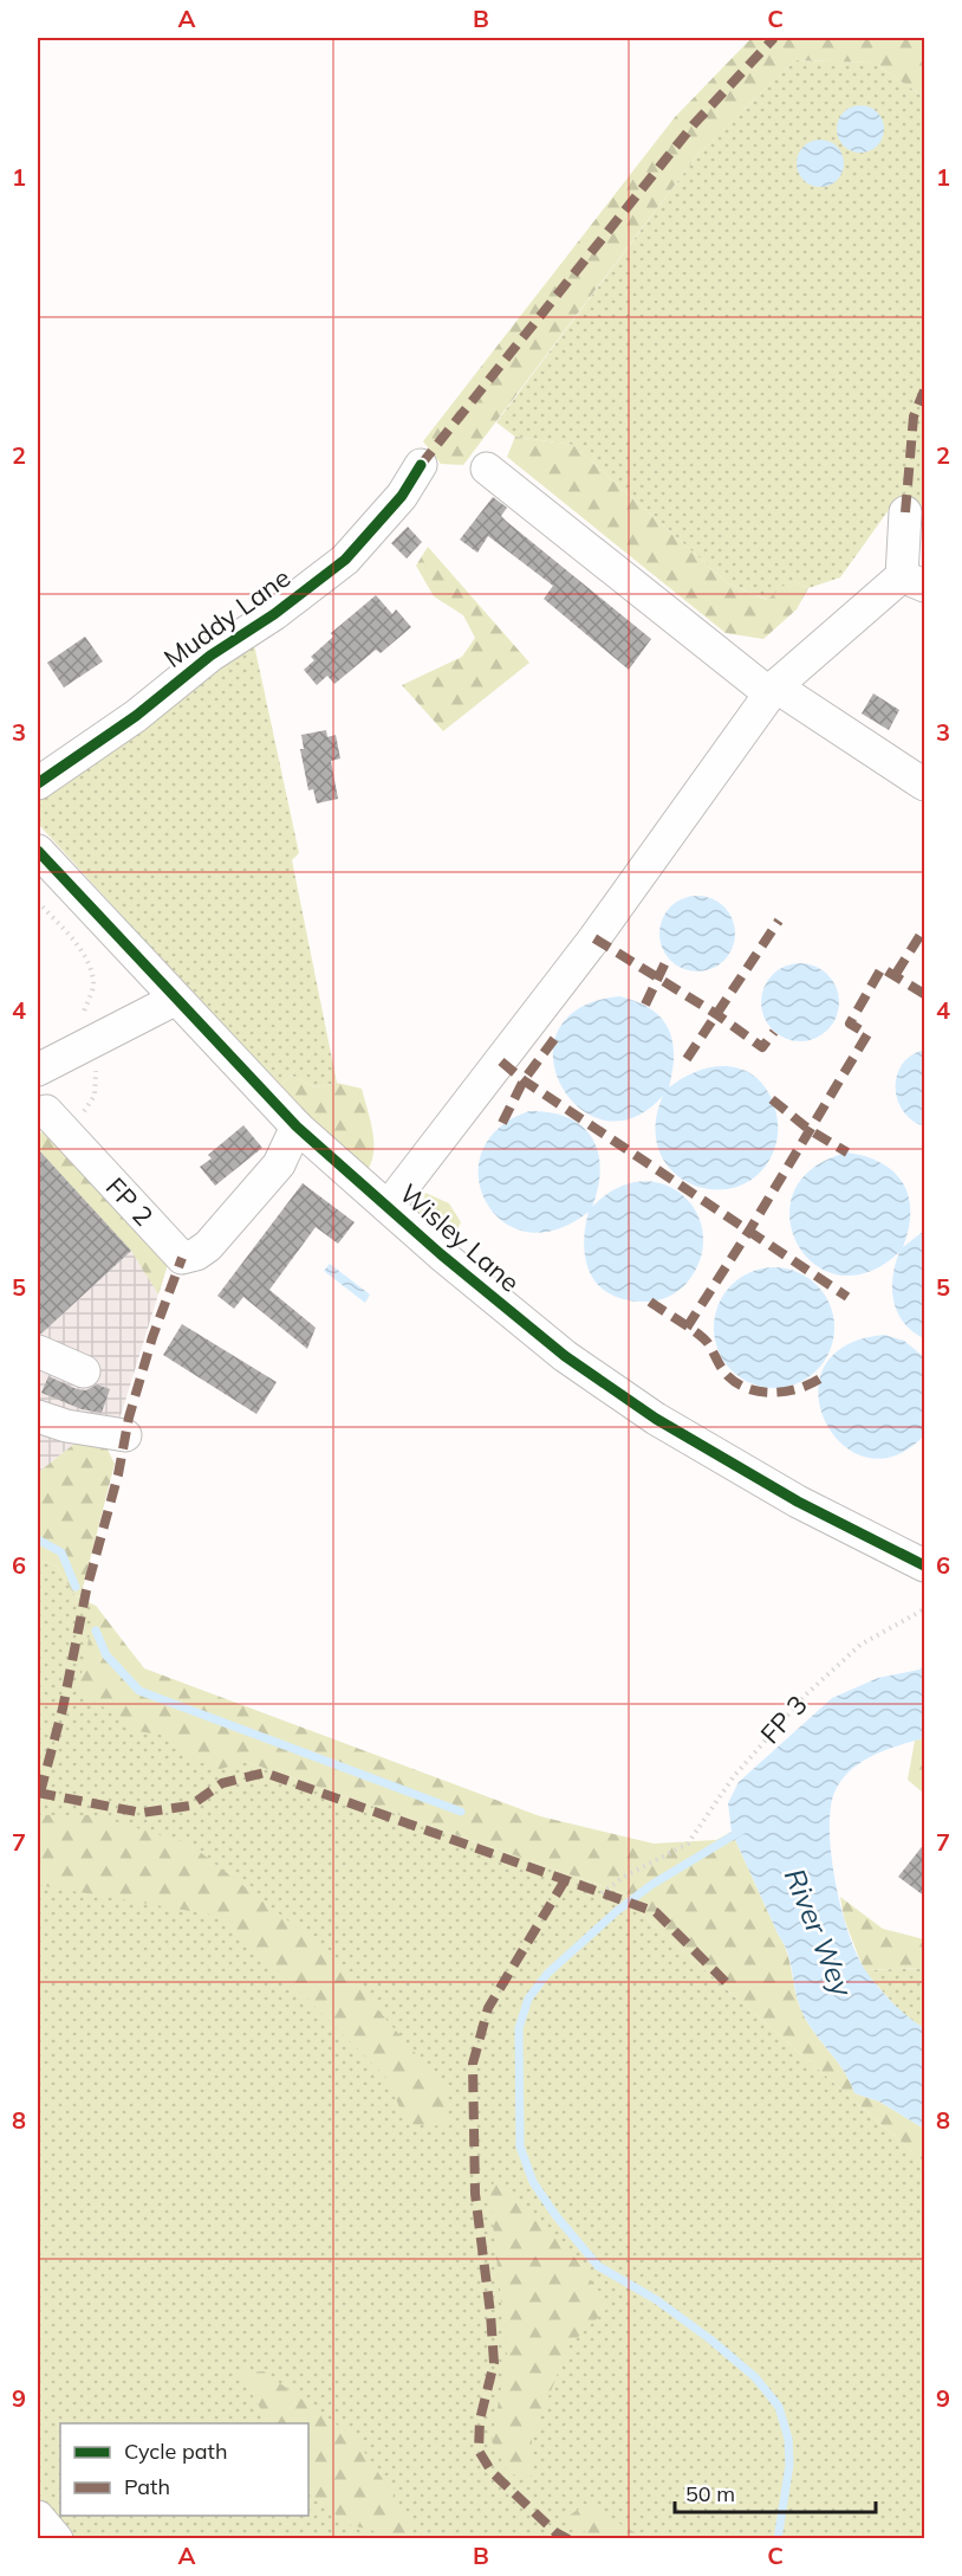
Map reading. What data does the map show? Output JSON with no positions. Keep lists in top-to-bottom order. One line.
{"streets":{"street":["Muddy Lane","FP 2","Wisley Lane"],"path":["FP 3"]},"crossings":[["FP 2","Wisley Lane"]],"water":["River Wey"],"legend":["Cycle path","Path"],"scale_bar":"50 m","grid":{"columns":["A","B","C"],"rows":["1","2","3","4","5","6","7","8","9"]}}
